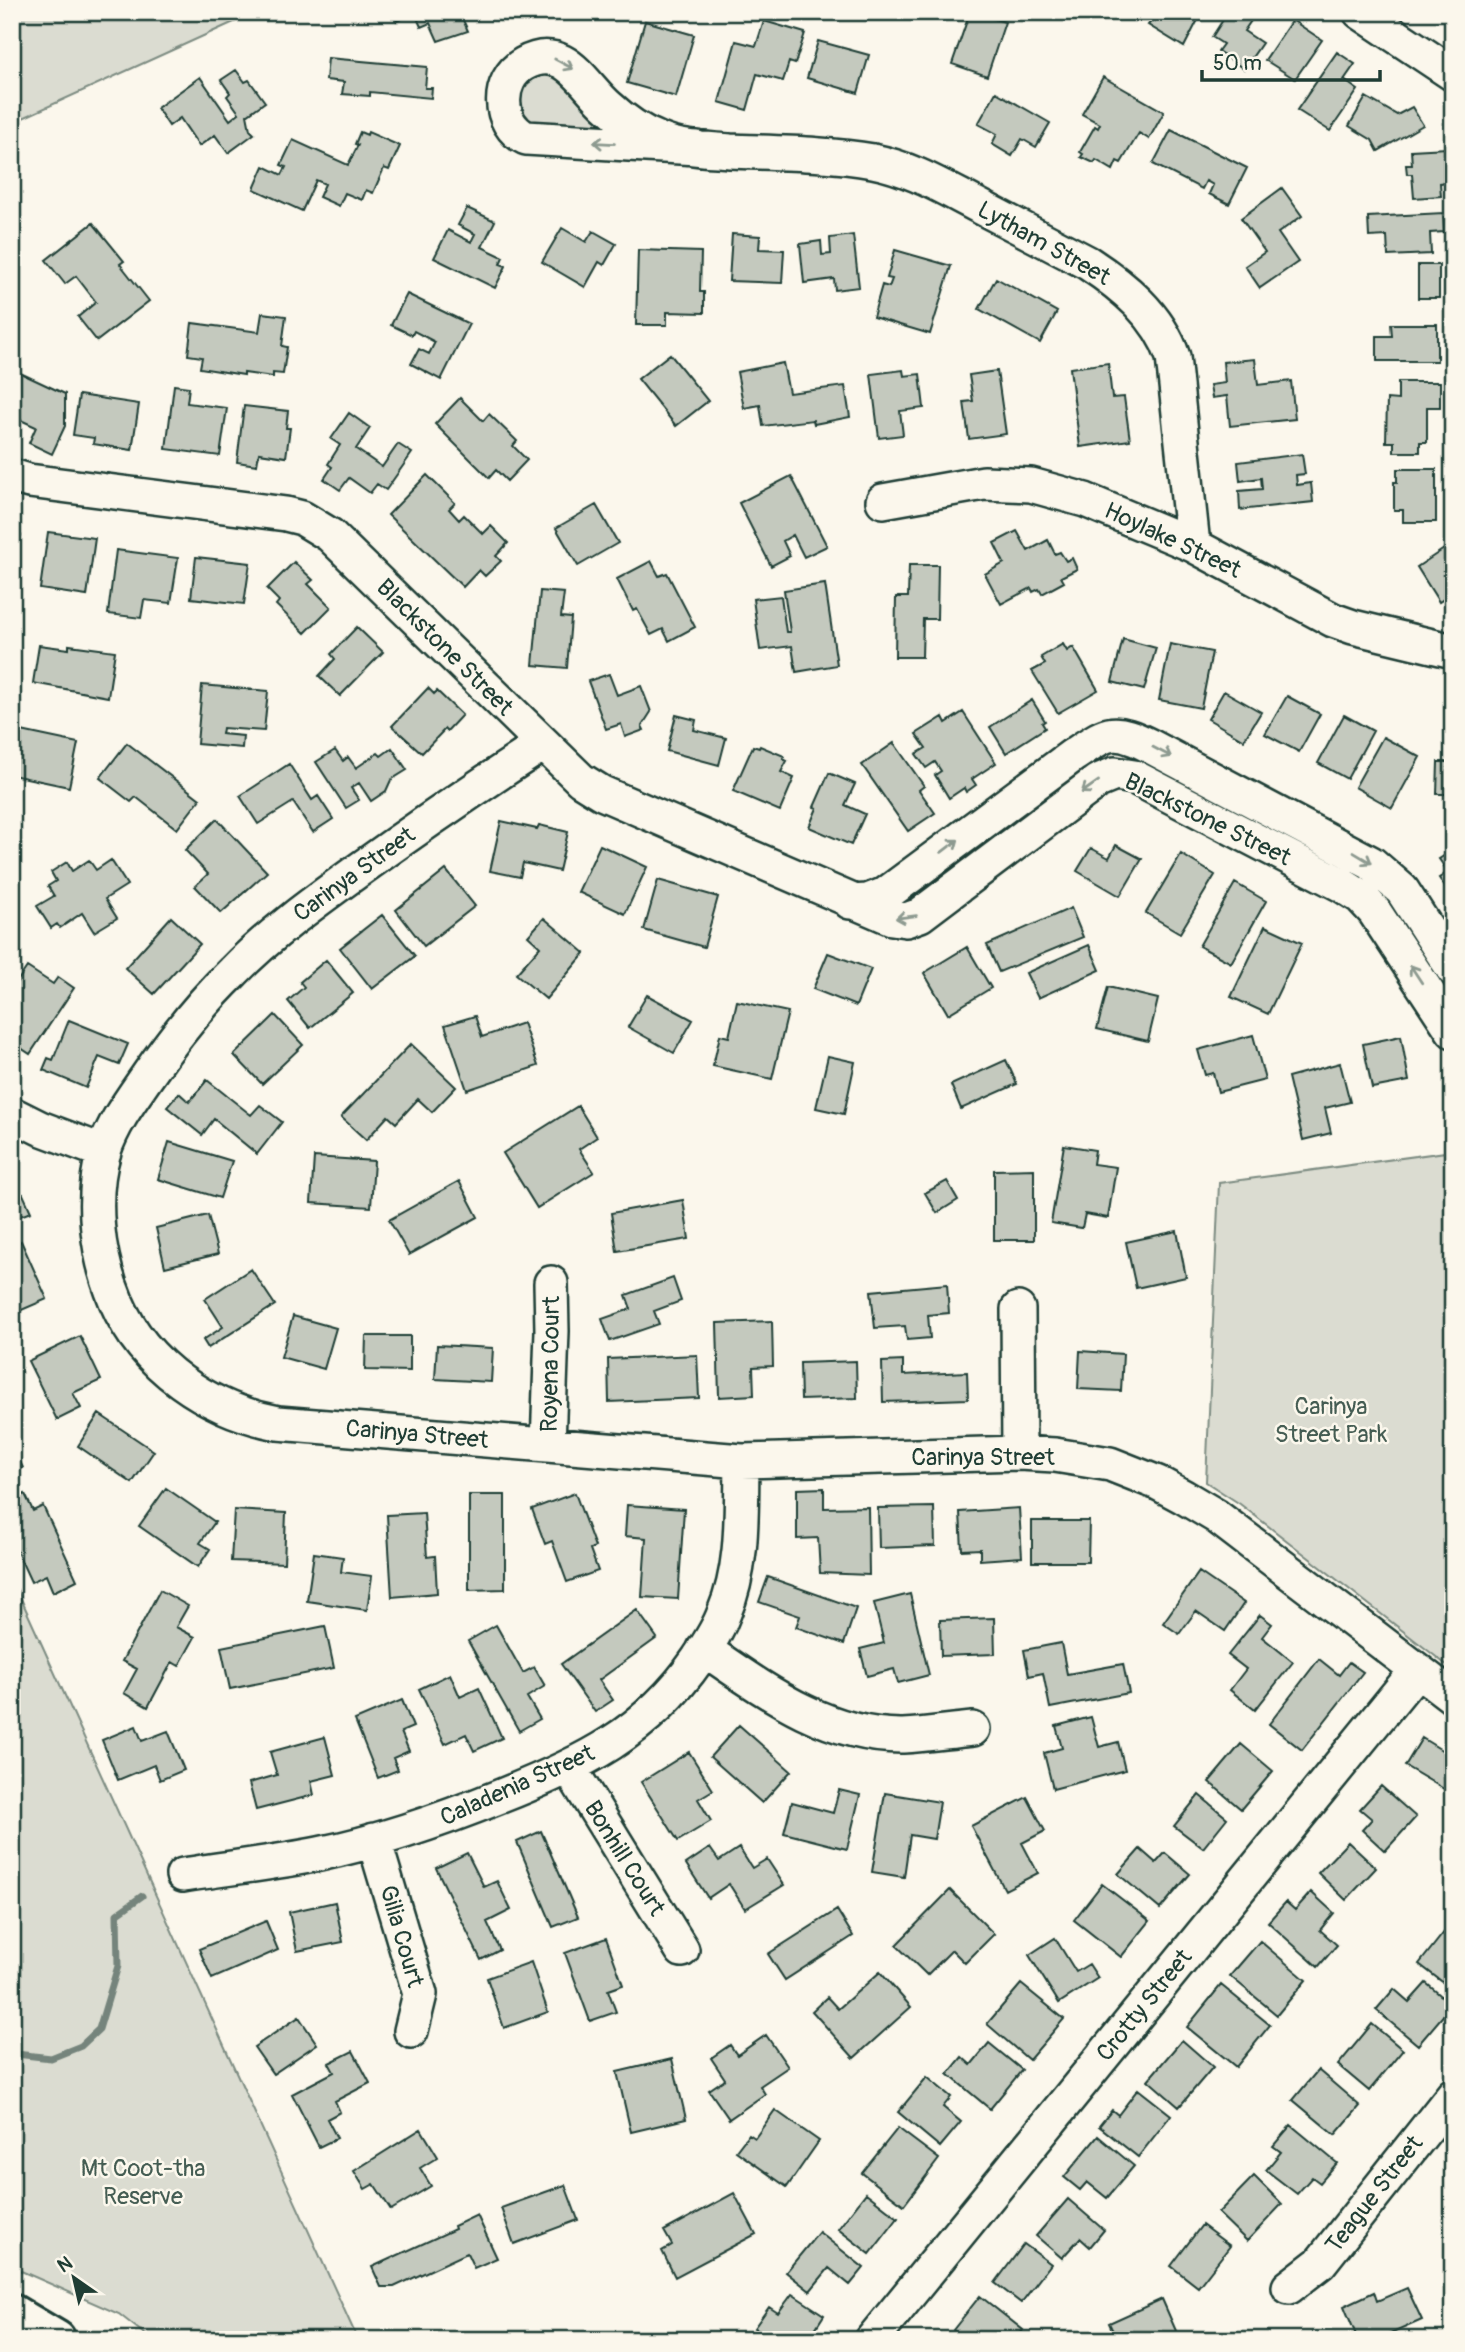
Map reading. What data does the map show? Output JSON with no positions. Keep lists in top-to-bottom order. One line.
{"streets":{"street":["Lytham Street","Hoylake Street","Blackstone Street","Carinya Street","Royena Court","Caladenia Street","Bonhill Court","Gilia Court","Crotty Street","Teague Street"]},"crossings":[["Lytham Street","Hoylake Street"],["Blackstone Street","Carinya Street"],["Carinya Street","Royena Court"],["Carinya Street","Caladenia Street"],["Carinya Street","Crotty Street"],["Caladenia Street","Bonhill Court"],["Caladenia Street","Gilia Court"]],"parks":["Carinya Street Park","Mt Coot-tha Reserve"],"scale_bar":"50 m","north":"top left"}
